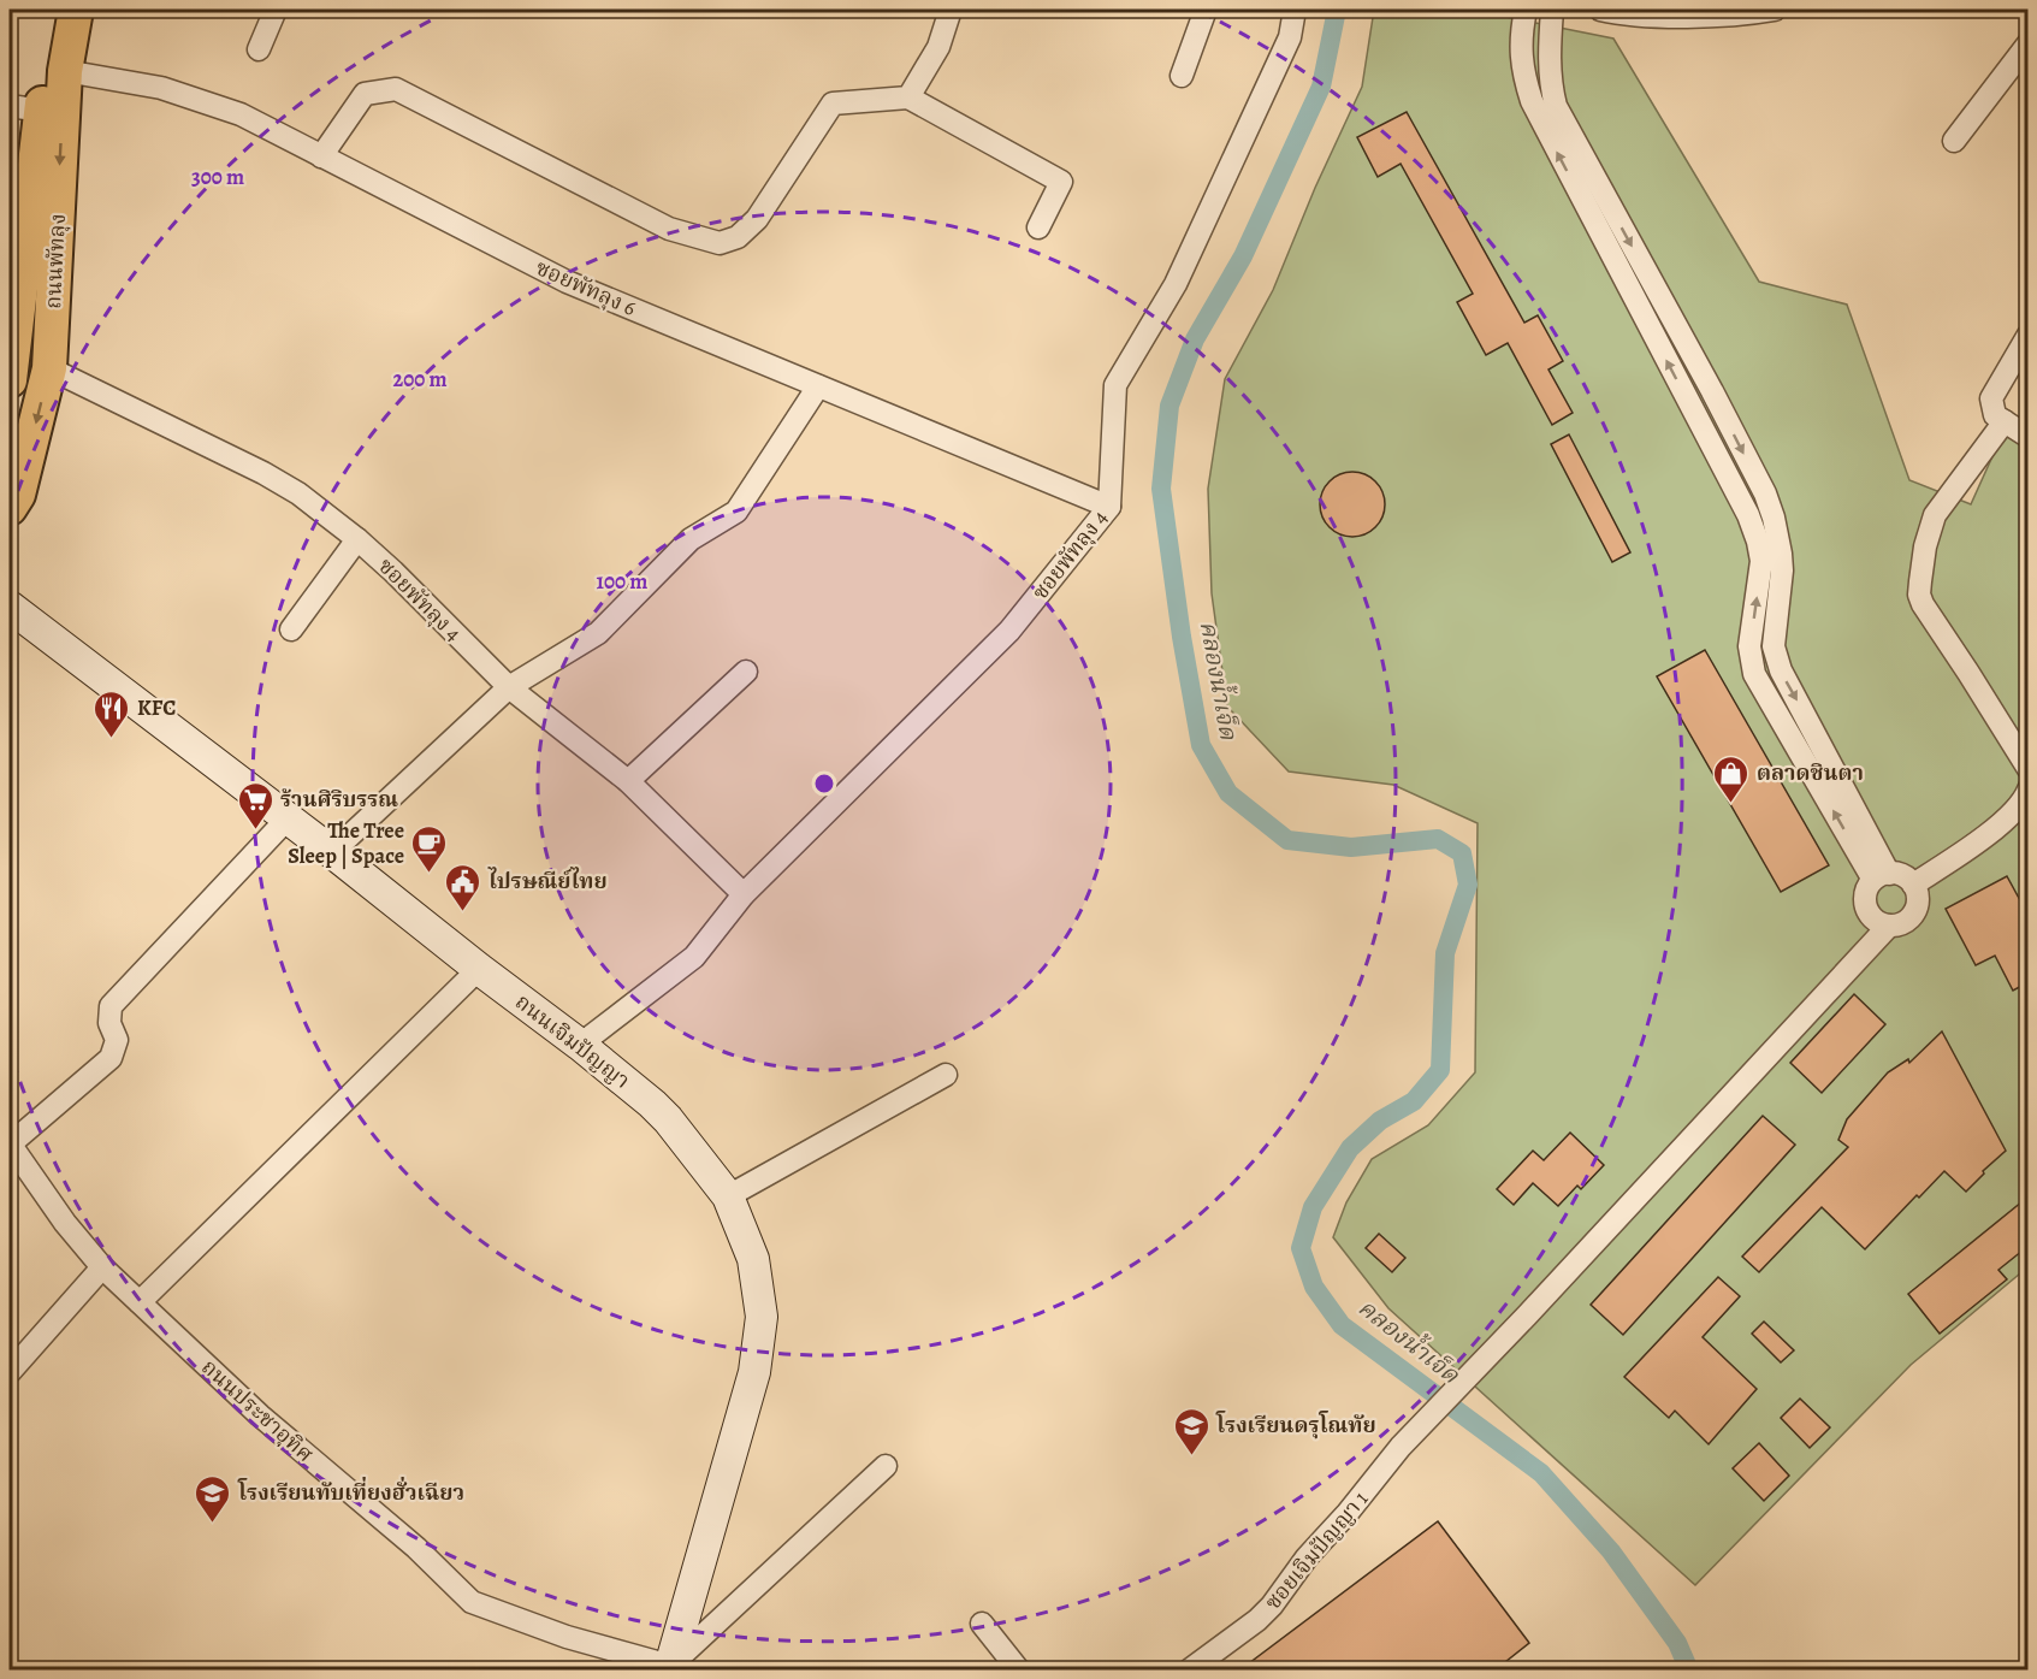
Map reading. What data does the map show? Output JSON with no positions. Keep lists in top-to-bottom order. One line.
{"streets":{"main road":["ถนนพัทลุง"],"street":["ซอยพัทลุง 6","ซอยพัทลุง 4","ถนนเจิมปัญญา","ถนนประชาอุทิศ","ซอยเจิมปัญญา 1"]},"crossings":[["ถนนพัทลุง","ซอยพัทลุง 6"],["ถนนพัทลุง","ซอยพัทลุง 4"],["ซอยพัทลุง 6","ซอยพัทลุง 4"],["ซอยพัทลุง 4","ถนนเจิมปัญญา"],["ถนนเจิมปัญญา","ถนนประชาอุทิศ"]],"water":["คลองน้ำเจ็ด"],"places":{"restaurant":["KFC"],"shop":["ตลาดชินตา"],"supermarket":["ร้านศิริบรรณ"],"cafe":["The Tree Sleep | Space"],"public building":["ไปรษณีย์ไทย"],"school or university":["โรงเรียนดรุโณทัย","โรงเรียนทับเที่ยงฮั่วเฉียว"]},"rings":["300 m","200 m","100 m"]}
